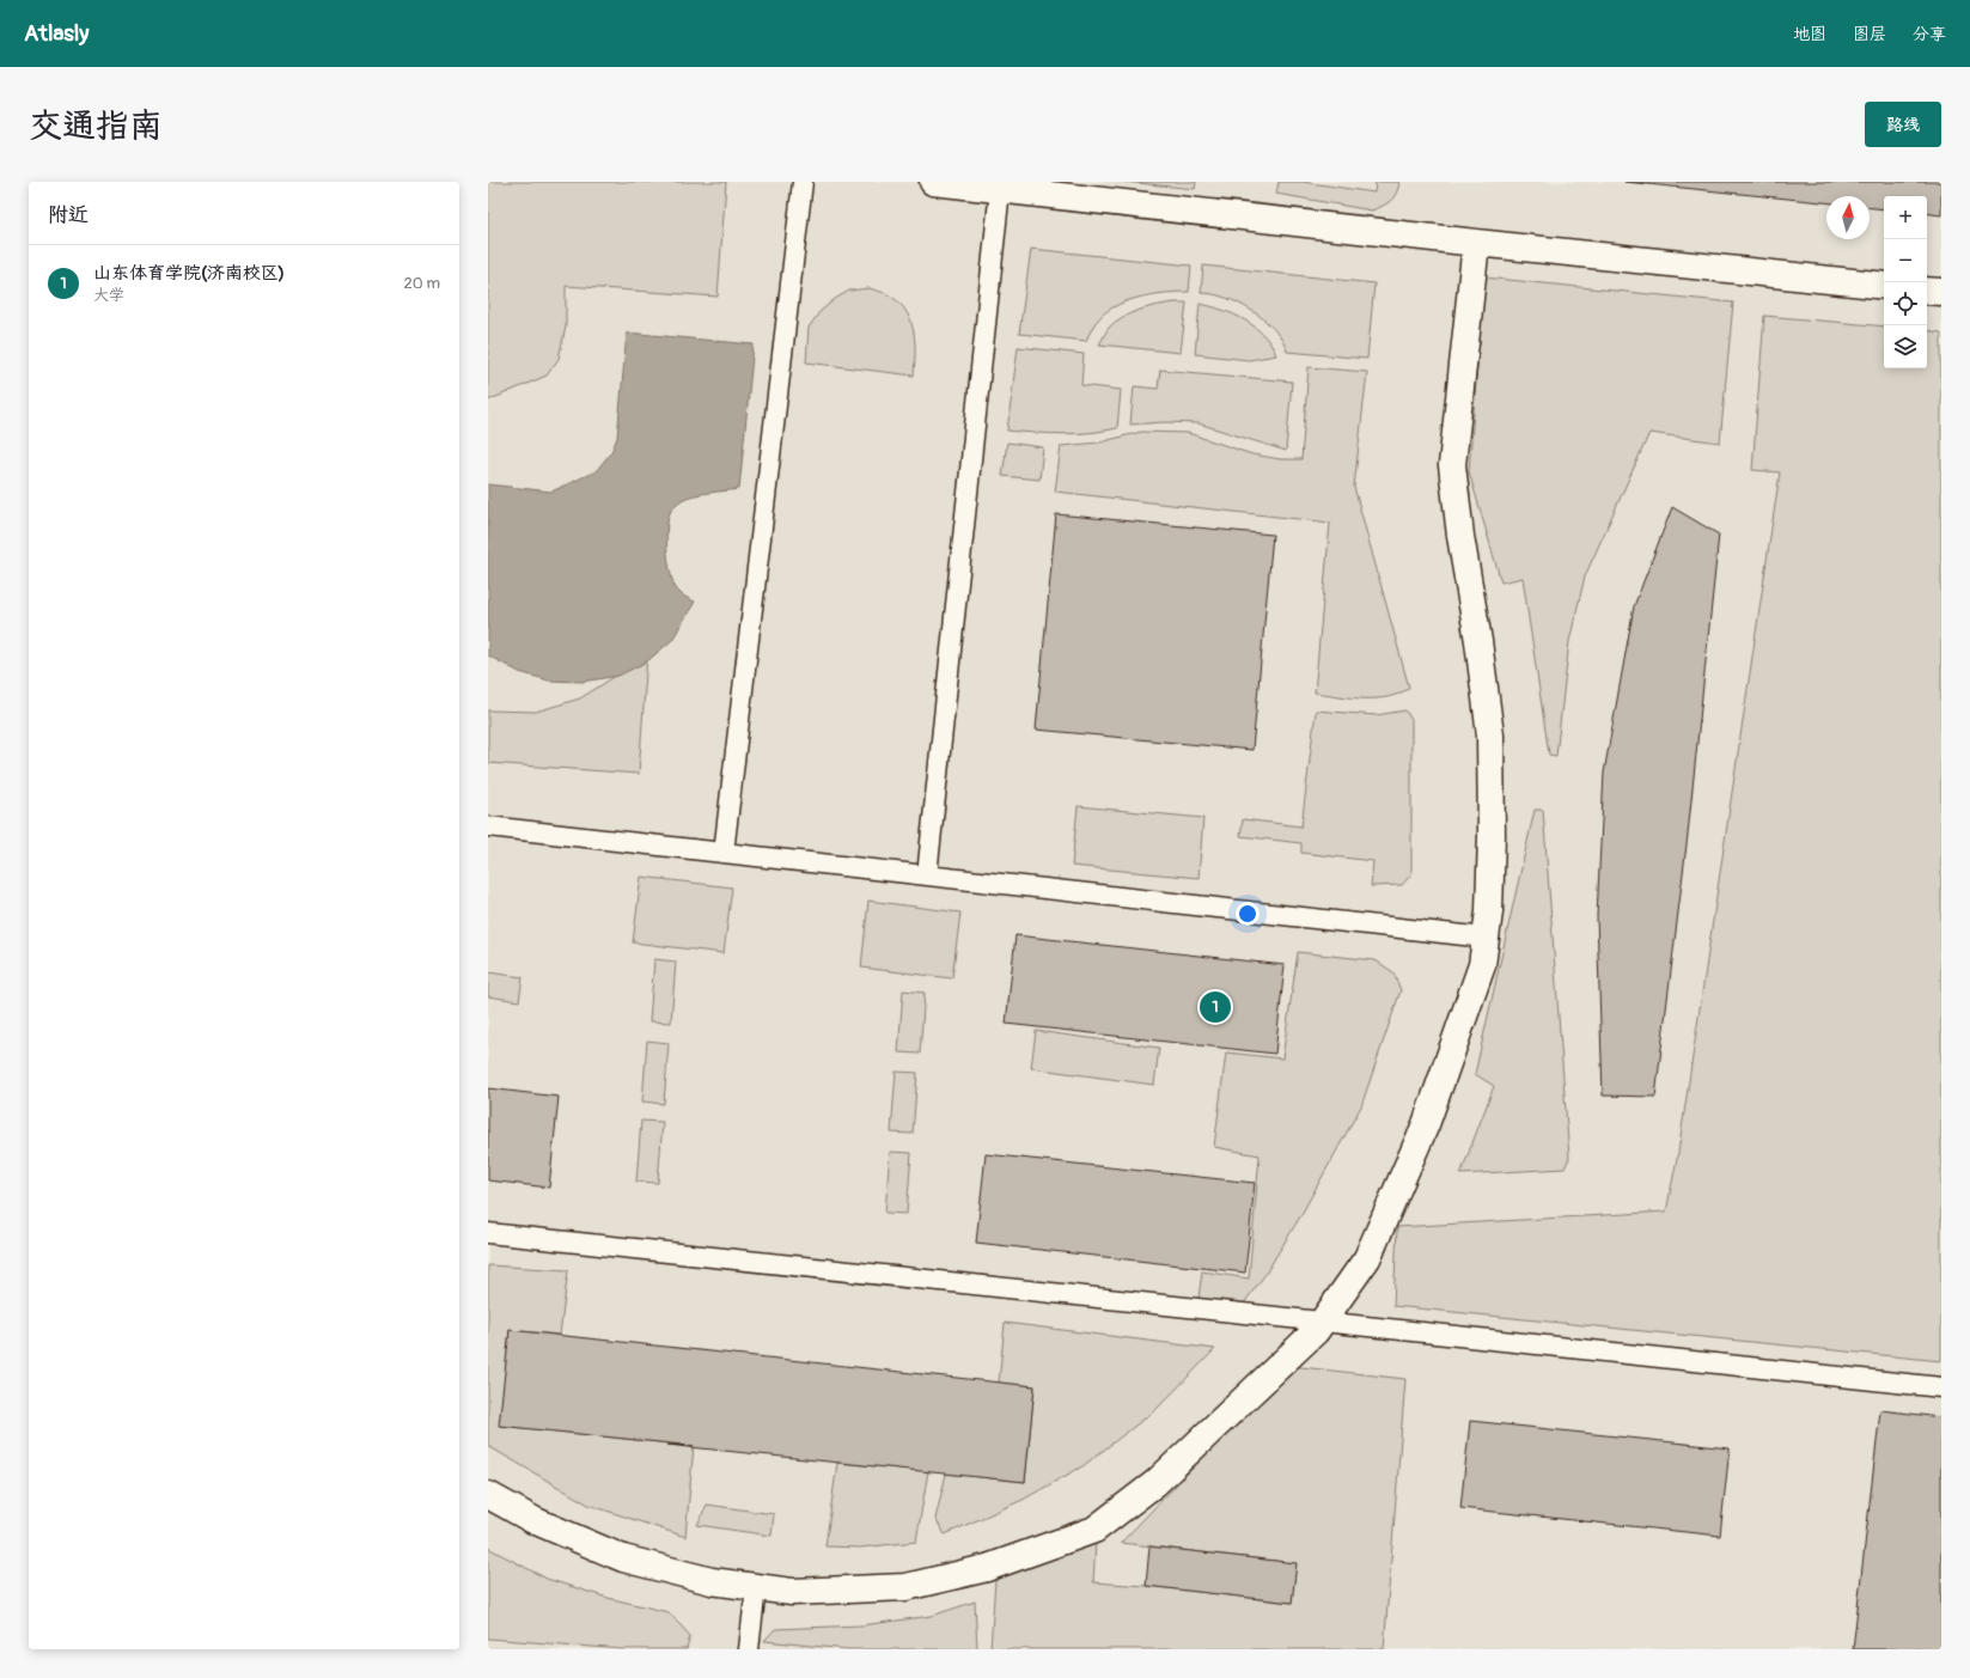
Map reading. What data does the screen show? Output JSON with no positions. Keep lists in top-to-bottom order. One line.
{"north":"top","page":{"header":"Atlasly","nav":["地图","图层","分享"],"title":"交通指南","buttons":"路线","heading":"附近","map_buttons":["+","−"],"list":[{"mark":"1","name":"山东体育学院(济南校区)","note":"大学","value":"20 m"}],"pins":"1"}}
